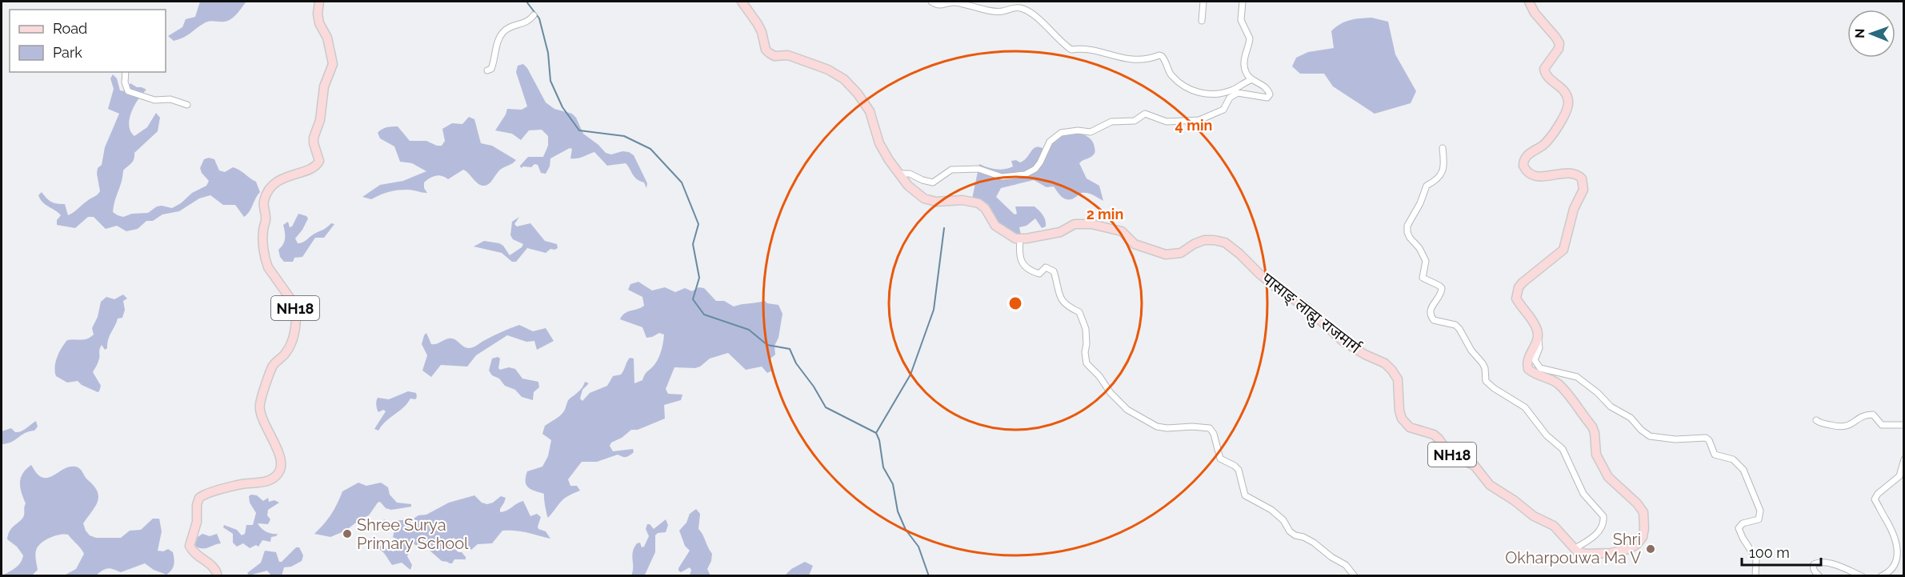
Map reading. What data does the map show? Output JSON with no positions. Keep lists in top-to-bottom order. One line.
{"streets":{"main road":["NH18","पासाङ् लाह्मु राजमार्ग"]},"places":["Shree Surya Primary School","Shri Okharpouwa Ma V"],"legend":["Road","Park"],"scale_bar":"100 m","north":"left","rings":["4 min","2 min"]}
